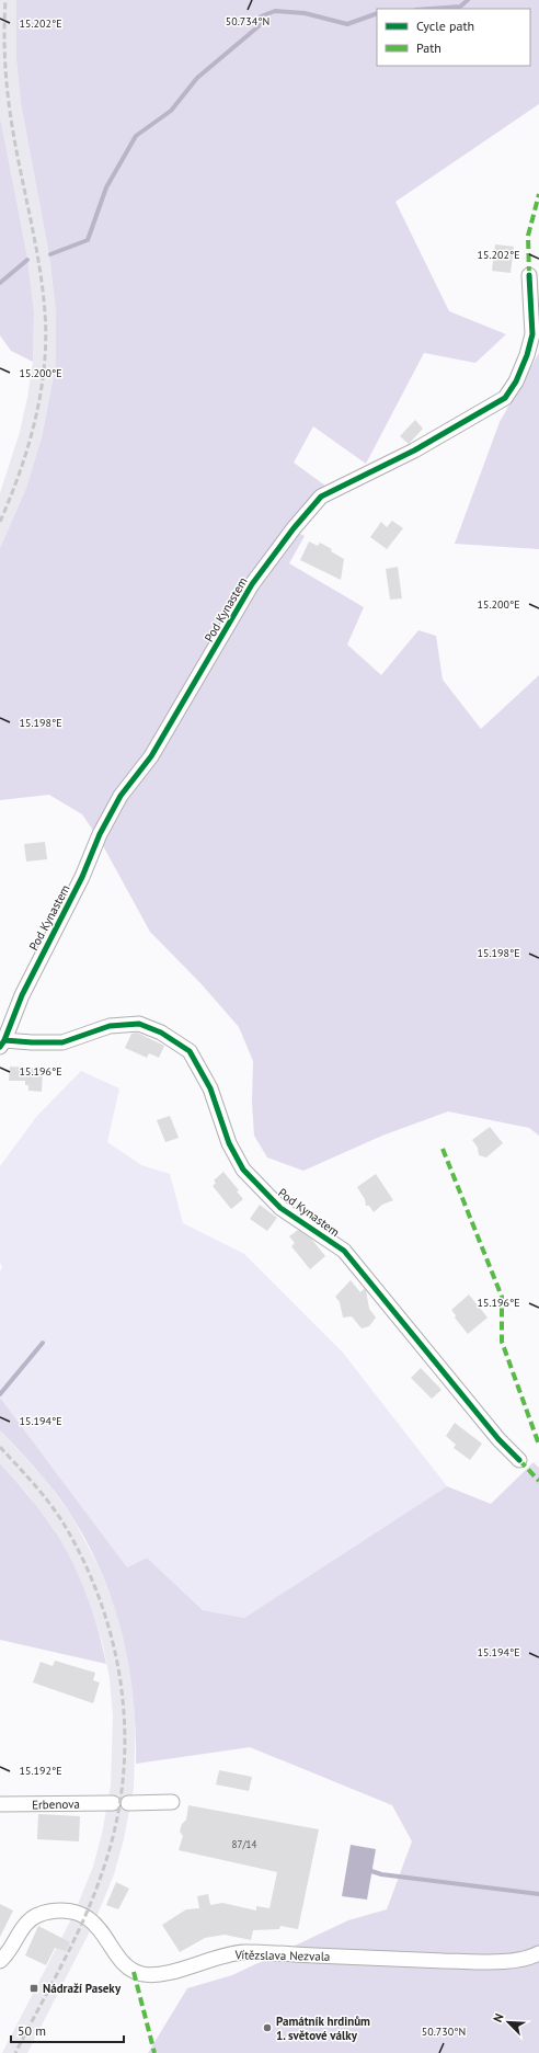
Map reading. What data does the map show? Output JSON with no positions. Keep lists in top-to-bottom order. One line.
{"streets":{"street":["Pod Kynastem","Erbenova","Vítězslava Nezvala"]},"places":{"transit":["Nádraží Paseky"],"other":["Památník hrdinům 1. světové války"]},"house_numbers":["87/14"],"legend":["Cycle path","Path"],"scale_bar":"50 m","north":"top left","coordinates":["50.734°N","15.202°E","15.200°E","15.198°E","15.196°E","15.194°E","15.192°E","50.730°N"]}
